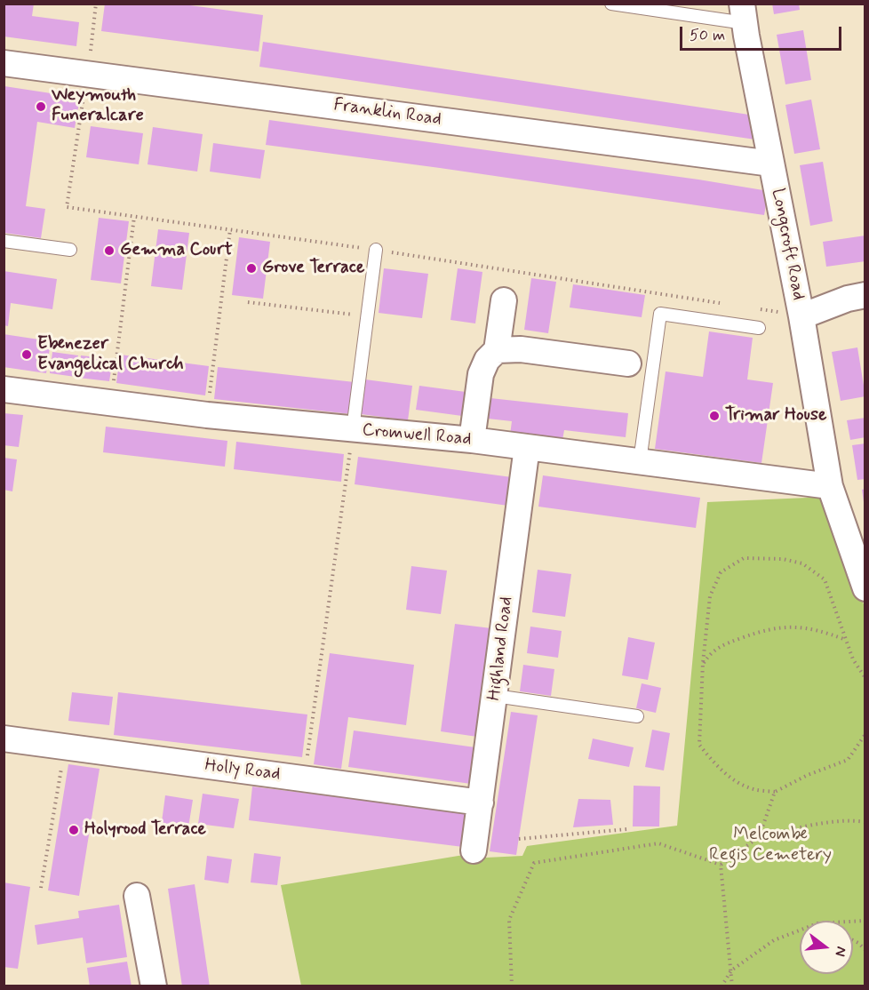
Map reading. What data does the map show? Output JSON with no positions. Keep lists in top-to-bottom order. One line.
{"streets":{"street":["Franklin Road","Longcroft Road","Cromwell Road","Highland Road","Holly Road"]},"crossings":[["Franklin Road","Longcroft Road"],["Longcroft Road","Cromwell Road"],["Cromwell Road","Highland Road"],["Highland Road","Holly Road"]],"parks":["Melcombe Regis Cemetery"],"places":["Weymouth Funeralcare","Gemma Court","Grove Terrace","Ebenezer Evangelical Church","Trimar House","Holyrood Terrace"],"scale_bar":"50 m","north":"right"}
